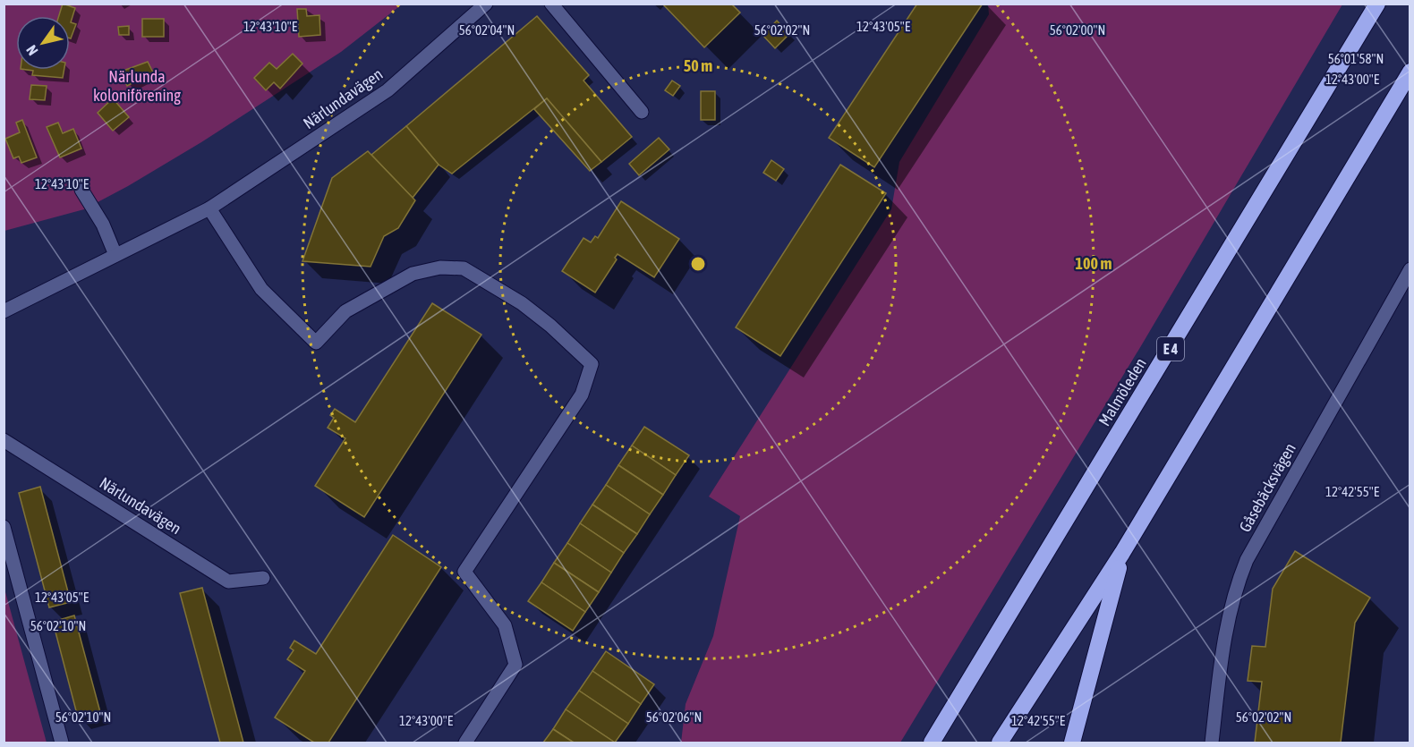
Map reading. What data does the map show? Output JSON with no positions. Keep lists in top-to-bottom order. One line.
{"streets":{"highway":["E 4","Malmöleden"],"street":["Närlundavägen","Gåsebäcksvägen"]},"parks":["Närlunda koloniförening"],"north":"bottom left","coordinates":["12°43'10\"E","12°43'05\"E","56°02'04\"N","56°02'02\"N","56°02'00\"N","56°01'58\"N","12°43'00\"E","12°42'55\"E","56°02'10\"N","56°02'06\"N"],"rings":["50 m","100 m"]}
